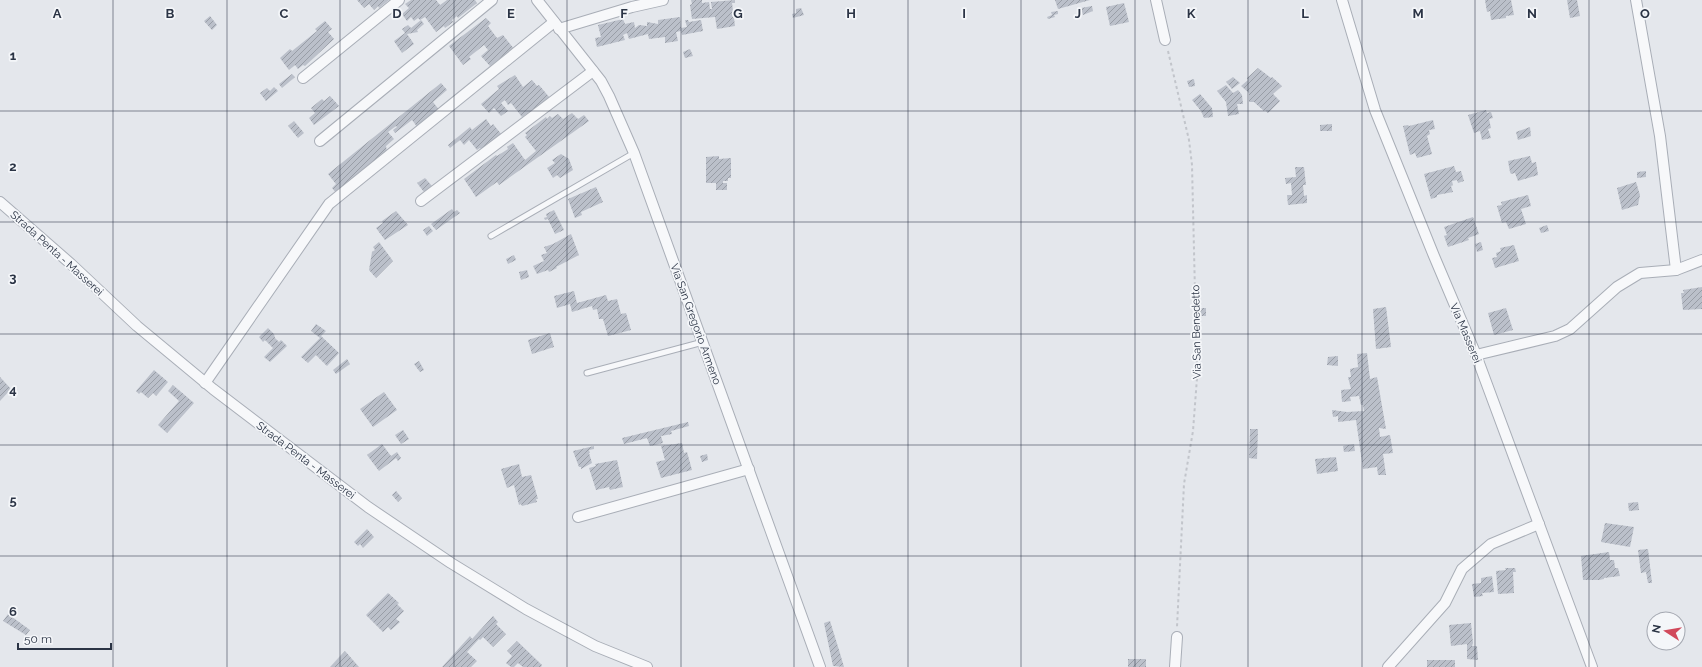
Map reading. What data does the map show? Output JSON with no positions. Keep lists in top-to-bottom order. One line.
{"streets":{"street":["Strada Penta - Masserei","Via San Gregorio Armeno","Via Masserei"],"path":["Via San Benedetto"]},"scale_bar":"50 m","north":"left","grid":{"columns":["A","B","C","D","E","F","G","H","I","J","K","L","M","N","O"],"rows":["1","2","3","4","5","6"]}}
